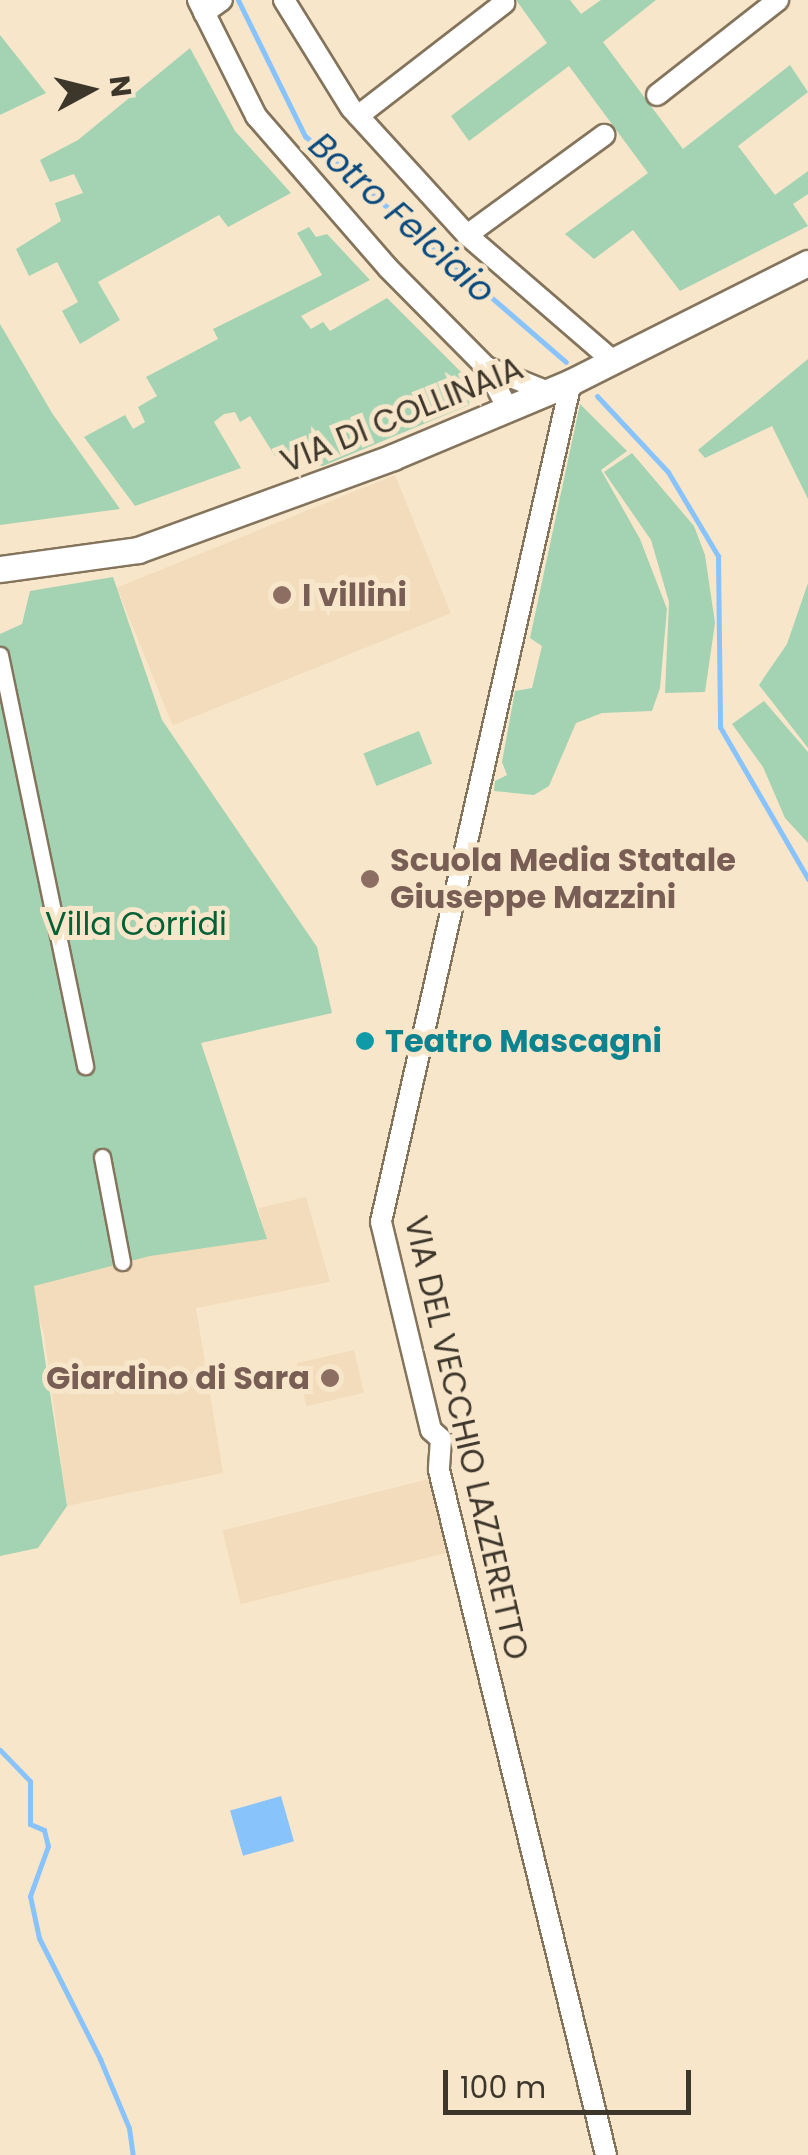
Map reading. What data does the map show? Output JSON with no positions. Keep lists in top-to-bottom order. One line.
{"streets":{"street":["VIA DI COLLINAIA","VIA DEL VECCHIO LAZZERETTO"]},"crossings":[["VIA DI COLLINAIA","VIA DEL VECCHIO LAZZERETTO"]],"water":["Botro Felciaio"],"parks":["Villa Corridi"],"places":["I villini","Scuola Media Statale Giuseppe Mazzini","Teatro Mascagni","Giardino di Sara"],"scale_bar":"100 m","north":"right"}
